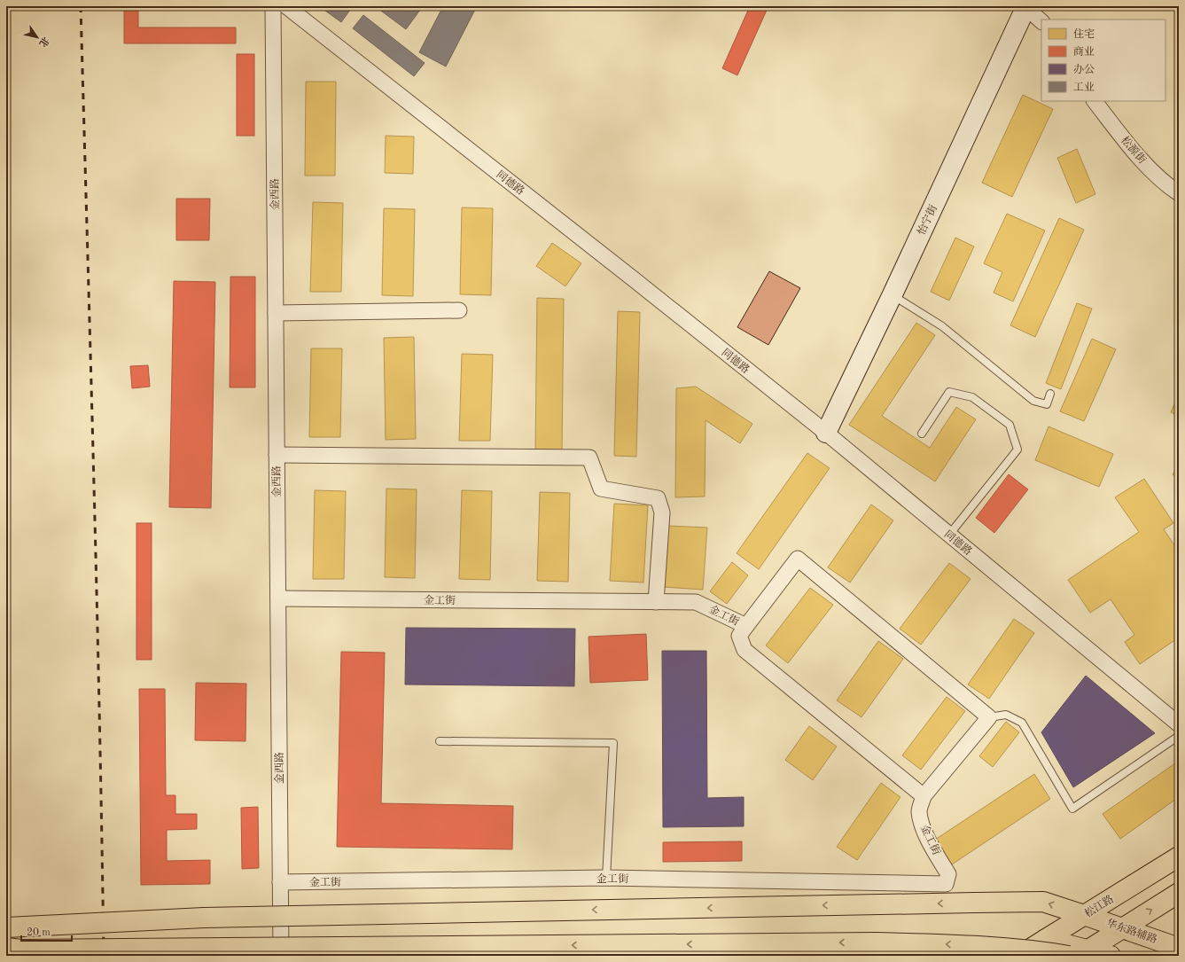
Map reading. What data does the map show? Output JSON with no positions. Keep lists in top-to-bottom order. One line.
{"streets":{"main road":["松江路","华东路辅路"],"street":["松源街","同德路","金西路","怡宁街","金工街"]},"crossings":[["同德路","怡宁街"],["金西路","金工街"],["松江路","华东路辅路"]],"legend":["住宅","商业","办公","工业"],"scale_bar":"20 m","north":"bottom right"}
